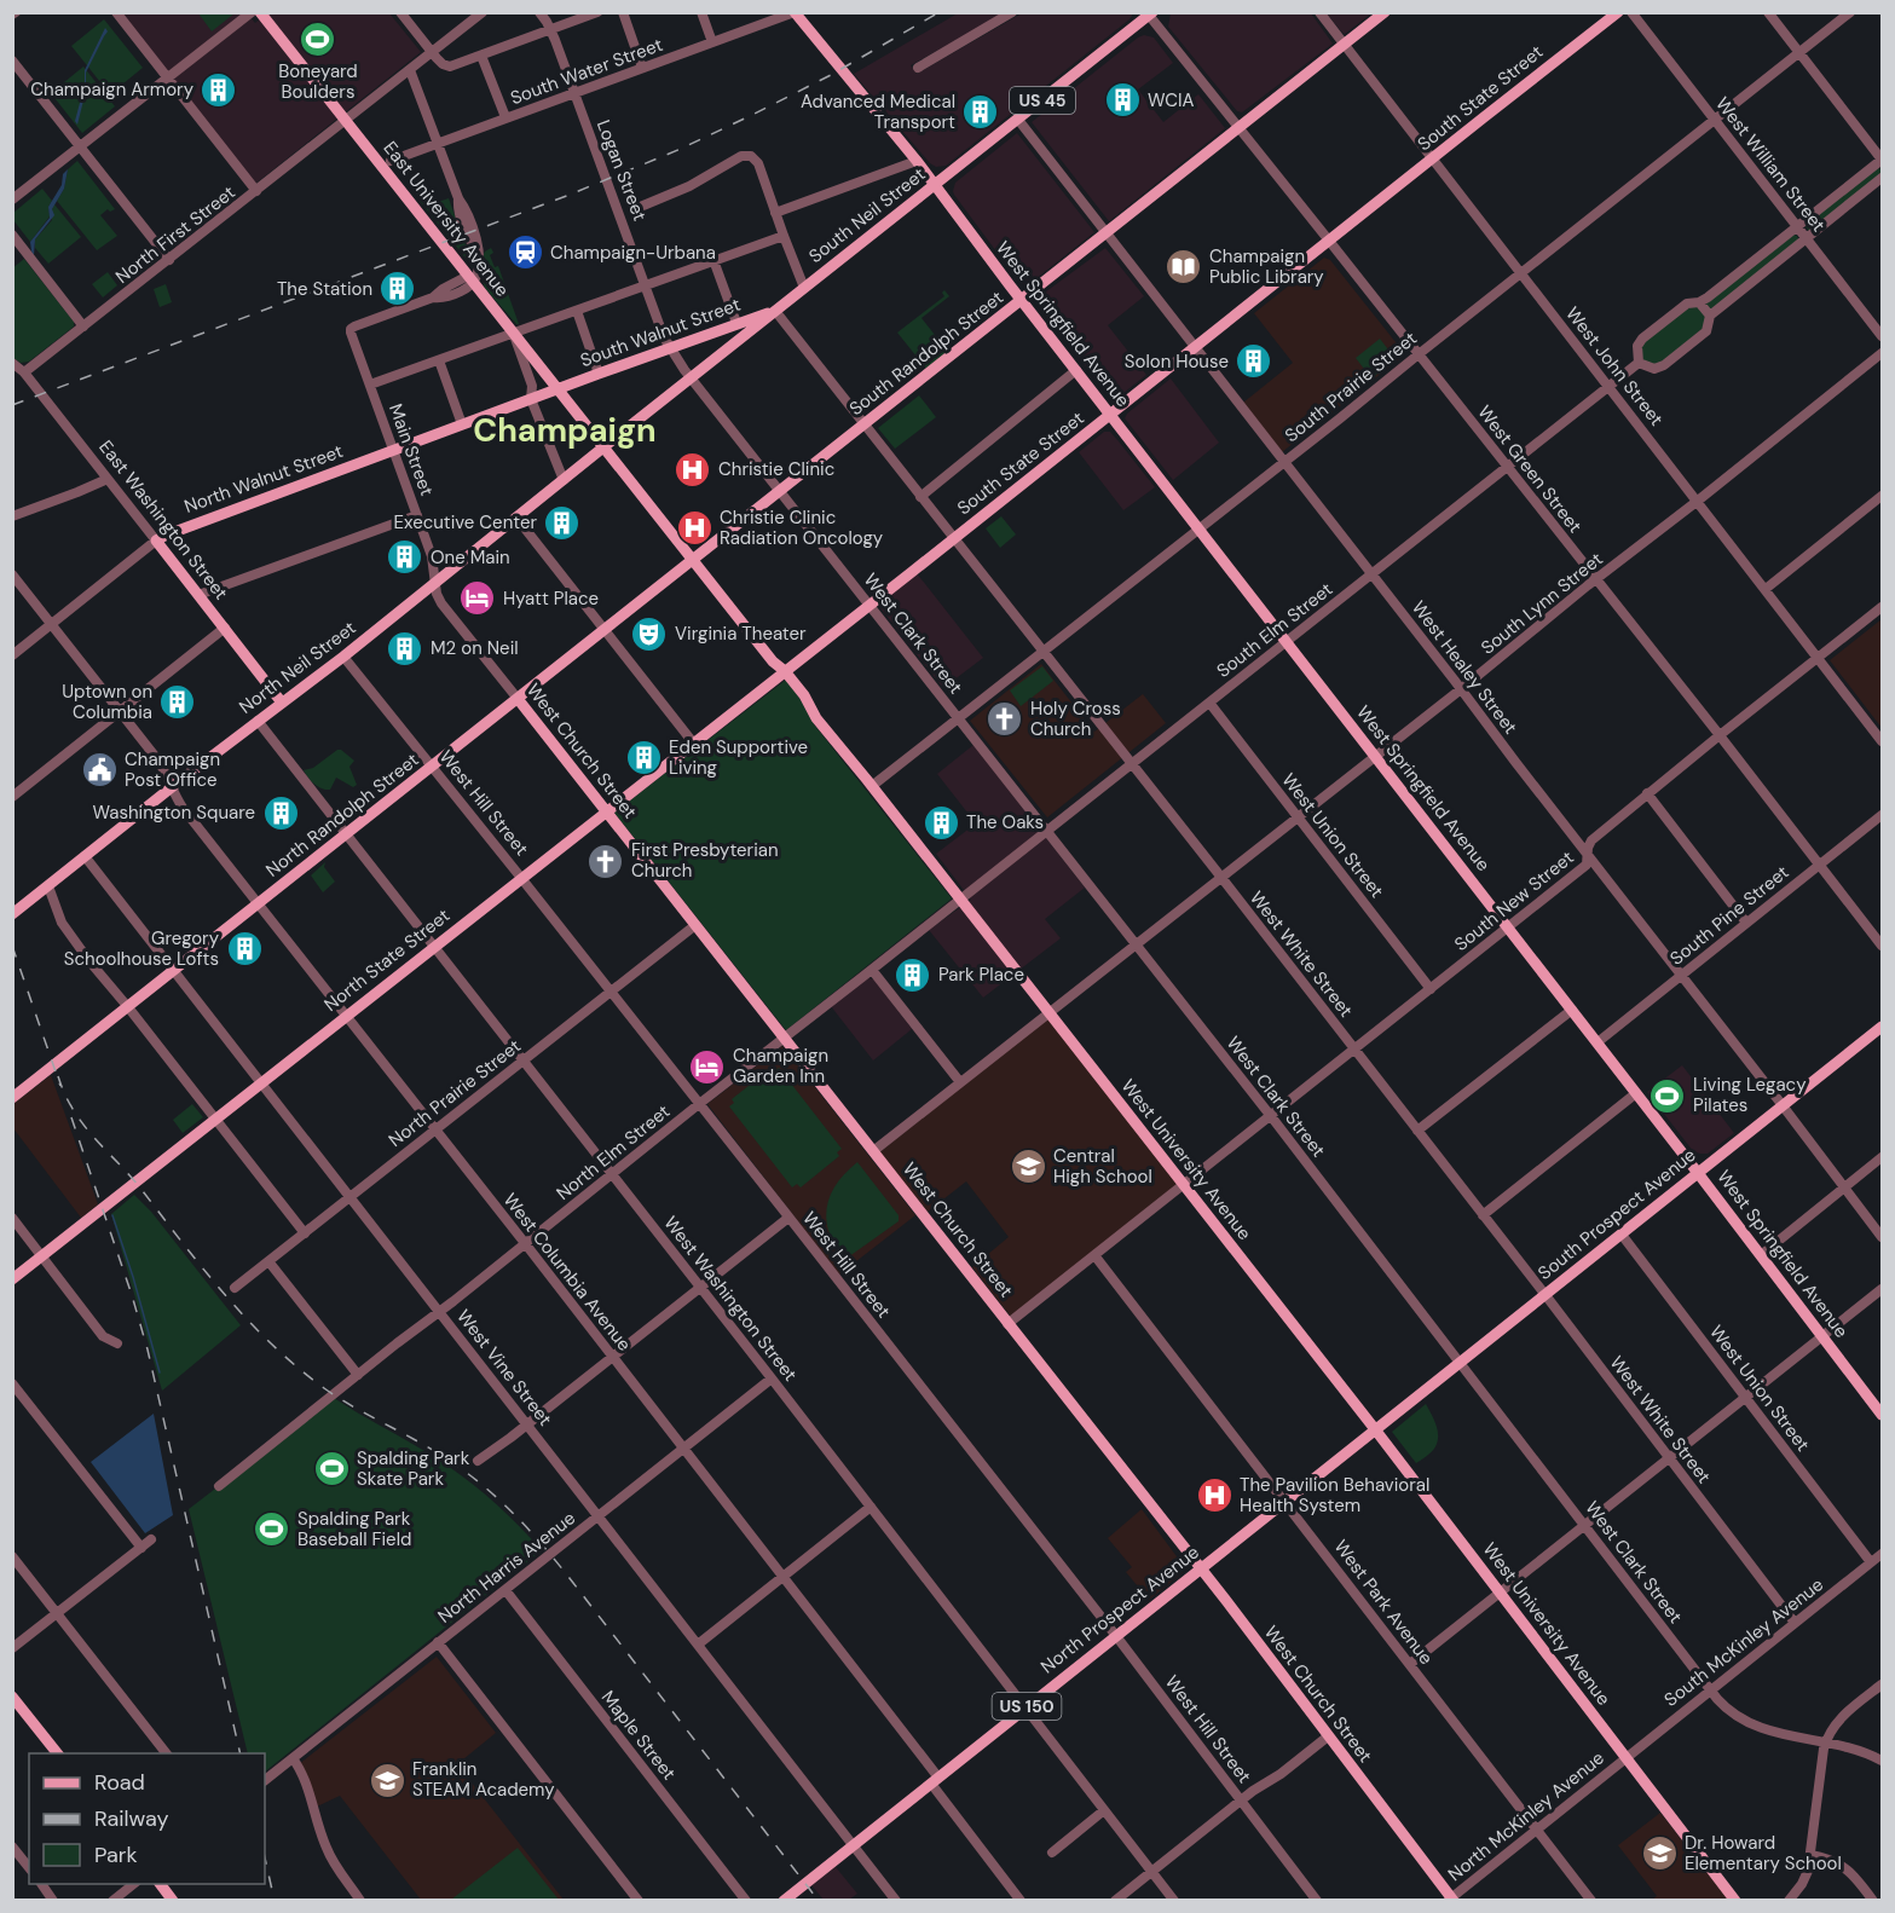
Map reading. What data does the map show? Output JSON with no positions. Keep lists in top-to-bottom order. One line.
{"streets":{"main road":["South State Street","US 45","South Neil Street","East University Avenue","West Springfield Avenue","South Walnut Street","South Randolph Street","North Walnut Street","East Washington Street","North Neil Street","West Church Street","North Randolph Street","North State Street","West University Avenue","South Prospect Avenue","North Prospect Avenue","US 150"],"street":["South Water Street","West William Street","Logan Street","North First Street","West John Street","South Prairie Street","Main Street","West Green Street","South Lynn Street","South Elm Street","West Clark Street","West Healey Street","West Hill Street","West Union Street","South New Street","South Pine Street","West White Street","North Prairie Street","North Elm Street","West Columbia Avenue","West Washington Street","West Vine Street","North Harris Avenue","West Park Avenue","South McKinley Avenue","Maple Street","North McKinley Avenue"]},"crossings":[["South Water Street","Logan Street"],["South Water Street","West Springfield Avenue"],["South State Street","West Springfield Avenue"],["South State Street","West John Street"],["South State Street","West Green Street"],["South State Street","West Clark Street"],["South State Street","West Healey Street"],["South State Street","West White Street"],["South State Street","North State Street"],["South State Street","West University Avenue"],["West William Street","South Prairie Street"],["Logan Street","South Neil Street"],["Logan Street","South Walnut Street"],["Logan Street","West Clark Street"],["South Neil Street","East University Avenue"],["South Neil Street","West Springfield Avenue"],["South Neil Street","South Walnut Street"],["South Neil Street","West Green Street"],["South Neil Street","West Clark Street"],["South Neil Street","North Neil Street"],["South Neil Street","West Healey Street"],["South Neil Street","West White Street"],["South Neil Street","West University Avenue"],["East University Avenue","North First Street"],["East University Avenue","South Walnut Street"],["East University Avenue","Main Street"],["East University Avenue","North Walnut Street"],["East University Avenue","North Neil Street"],["East University Avenue","West University Avenue"],["North First Street","East Washington Street"],["West Springfield Avenue","South Randolph Street"],["West Springfield Avenue","South Prairie Street"],["West Springfield Avenue","South Lynn Street"],["West Springfield Avenue","South Elm Street"],["West Springfield Avenue","South New Street"],["West Springfield Avenue","South Pine Street"],["West Springfield Avenue","South Prospect Avenue"],["South Walnut Street","North Walnut Street"],["South Walnut Street","West White Street"],["South Randolph Street","West John Street"],["South Randolph Street","West Green Street"],["South Randolph Street","West Clark Street"],["South Randolph Street","West Healey Street"],["South Randolph Street","North Randolph Street"],["South Randolph Street","West White Street"],["South Randolph Street","West University Avenue"],["West John Street","South Prairie Street"],["West John Street","South Lynn Street"],["West John Street","South Elm Street"],["West John Street","South New Street"],["South Prairie Street","West Green Street"],["South Prairie Street","West Clark Street"],["South Prairie Street","West Healey Street"],["South Prairie Street","West White Street"],["South Prairie Street","West University Avenue"],["Main Street","North Walnut Street"],["Main Street","North Neil Street"],["Main Street","West Church Street"],["West Green Street","South Lynn Street"],["West Green Street","South Elm Street"],["West Green Street","South New Street"],["West Green Street","South Pine Street"],["North Walnut Street","East Washington Street"],["North Walnut Street","West Columbia Avenue"],["East Washington Street","North Neil Street"],["South Lynn Street","West Clark Street"],["South Lynn Street","West Healey Street"],["South Lynn Street","West Church Street"],["South Lynn Street","West Union Street"],["South Lynn Street","West White Street"],["South Lynn Street","West University Avenue"],["South Elm Street","West Clark Street"],["South Elm Street","West Healey Street"],["South Elm Street","West Union Street"],["South Elm Street","West White Street"],["South Elm Street","North Elm Street"],["South Elm Street","West University Avenue"],["West Clark Street","South New Street"],["West Clark Street","South Prospect Avenue"],["West Clark Street","South McKinley Avenue"],["North Neil Street","West Church Street"],["North Neil Street","West Hill Street"],["North Neil Street","West University Avenue"],["North Neil Street","West Columbia Avenue"],["North Neil Street","West Washington Street"],["North Neil Street","West Vine Street"],["West Healey Street","South New Street"],["West Healey Street","South Pine Street"],["West Healey Street","South Prospect Avenue"],["West Church Street","North Randolph Street"],["West Church Street","South New Street"],["West Church Street","North State Street"],["West Church Street","North Prairie Street"],["West Church Street","North Elm Street"],["West Church Street","North Prospect Avenue"],["West Church Street","North McKinley Avenue"],["West Hill Street","North Randolph Street"],["West Hill Street","North State Street"],["West Hill Street","North Prairie Street"],["West Hill Street","North Elm Street"],["West Hill Street","North Prospect Avenue"],["North Randolph Street","West University Avenue"],["North Randolph Street","West Columbia Avenue"],["North Randolph Street","West Washington Street"],["North Randolph Street","West Vine Street"],["West Union Street","South New Street"],["West Union Street","South Prospect Avenue"],["West Union Street","South McKinley Avenue"],["South New Street","West White Street"],["South New Street","West University Avenue"],["South New Street","West Park Avenue"],["West White Street","South Prospect Avenue"],["West White Street","South McKinley Avenue"],["North State Street","West University Avenue"],["North State Street","West Columbia Avenue"],["North State Street","West Washington Street"],["North State Street","West Vine Street"],["North Prairie Street","West Columbia Avenue"],["North Prairie Street","West Washington Street"],["North Prairie Street","West Vine Street"],["North Elm Street","West University Avenue"],["North Elm Street","West Columbia Avenue"],["North Elm Street","West Washington Street"],["North Elm Street","West Vine Street"],["West University Avenue","South Prospect Avenue"],["West University Avenue","North Prospect Avenue"],["West University Avenue","South McKinley Avenue"],["West University Avenue","North McKinley Avenue"],["South Prospect Avenue","North Prospect Avenue"],["West Columbia Avenue","North Harris Avenue"],["West Columbia Avenue","North Prospect Avenue"],["West Washington Street","North Harris Avenue"],["West Washington Street","North Prospect Avenue"],["West Vine Street","North Harris Avenue"],["West Vine Street","North Prospect Avenue"],["North Harris Avenue","Maple Street"],["West Park Avenue","North Prospect Avenue"],["West Park Avenue","North McKinley Avenue"],["South McKinley Avenue","North McKinley Avenue"]],"districts":["Champaign"],"places":{"sports":["Boneyard Boulders","Living Legacy Pilates","Spalding Park Skate Park","Spalding Park Baseball Field"],"building":["Champaign Armory","WCIA","Advanced Medical Transport","The Station","Solon House","Executive Center","One Main","M2 on Neil","Uptown on Columbia","Eden Supportive Living","Washington Square","The Oaks","Gregory Schoolhouse Lofts","Park Place"],"station":["Champaign-Urbana"],"library":["Champaign Public Library"],"hospital":["Christie Clinic","Christie Clinic Radiation Oncology","The Pavilion Behavioral Health System"],"hotel":["Hyatt Place","Champaign Garden Inn"],"theatre":["Virginia Theater"],"church":["Holy Cross Church","First Presbyterian Church"],"public building":["Champaign Post Office"],"school or university":["Central High School","Franklin STEAM Academy","Dr. Howard Elementary School"]},"legend":["Road","Railway","Park"]}
